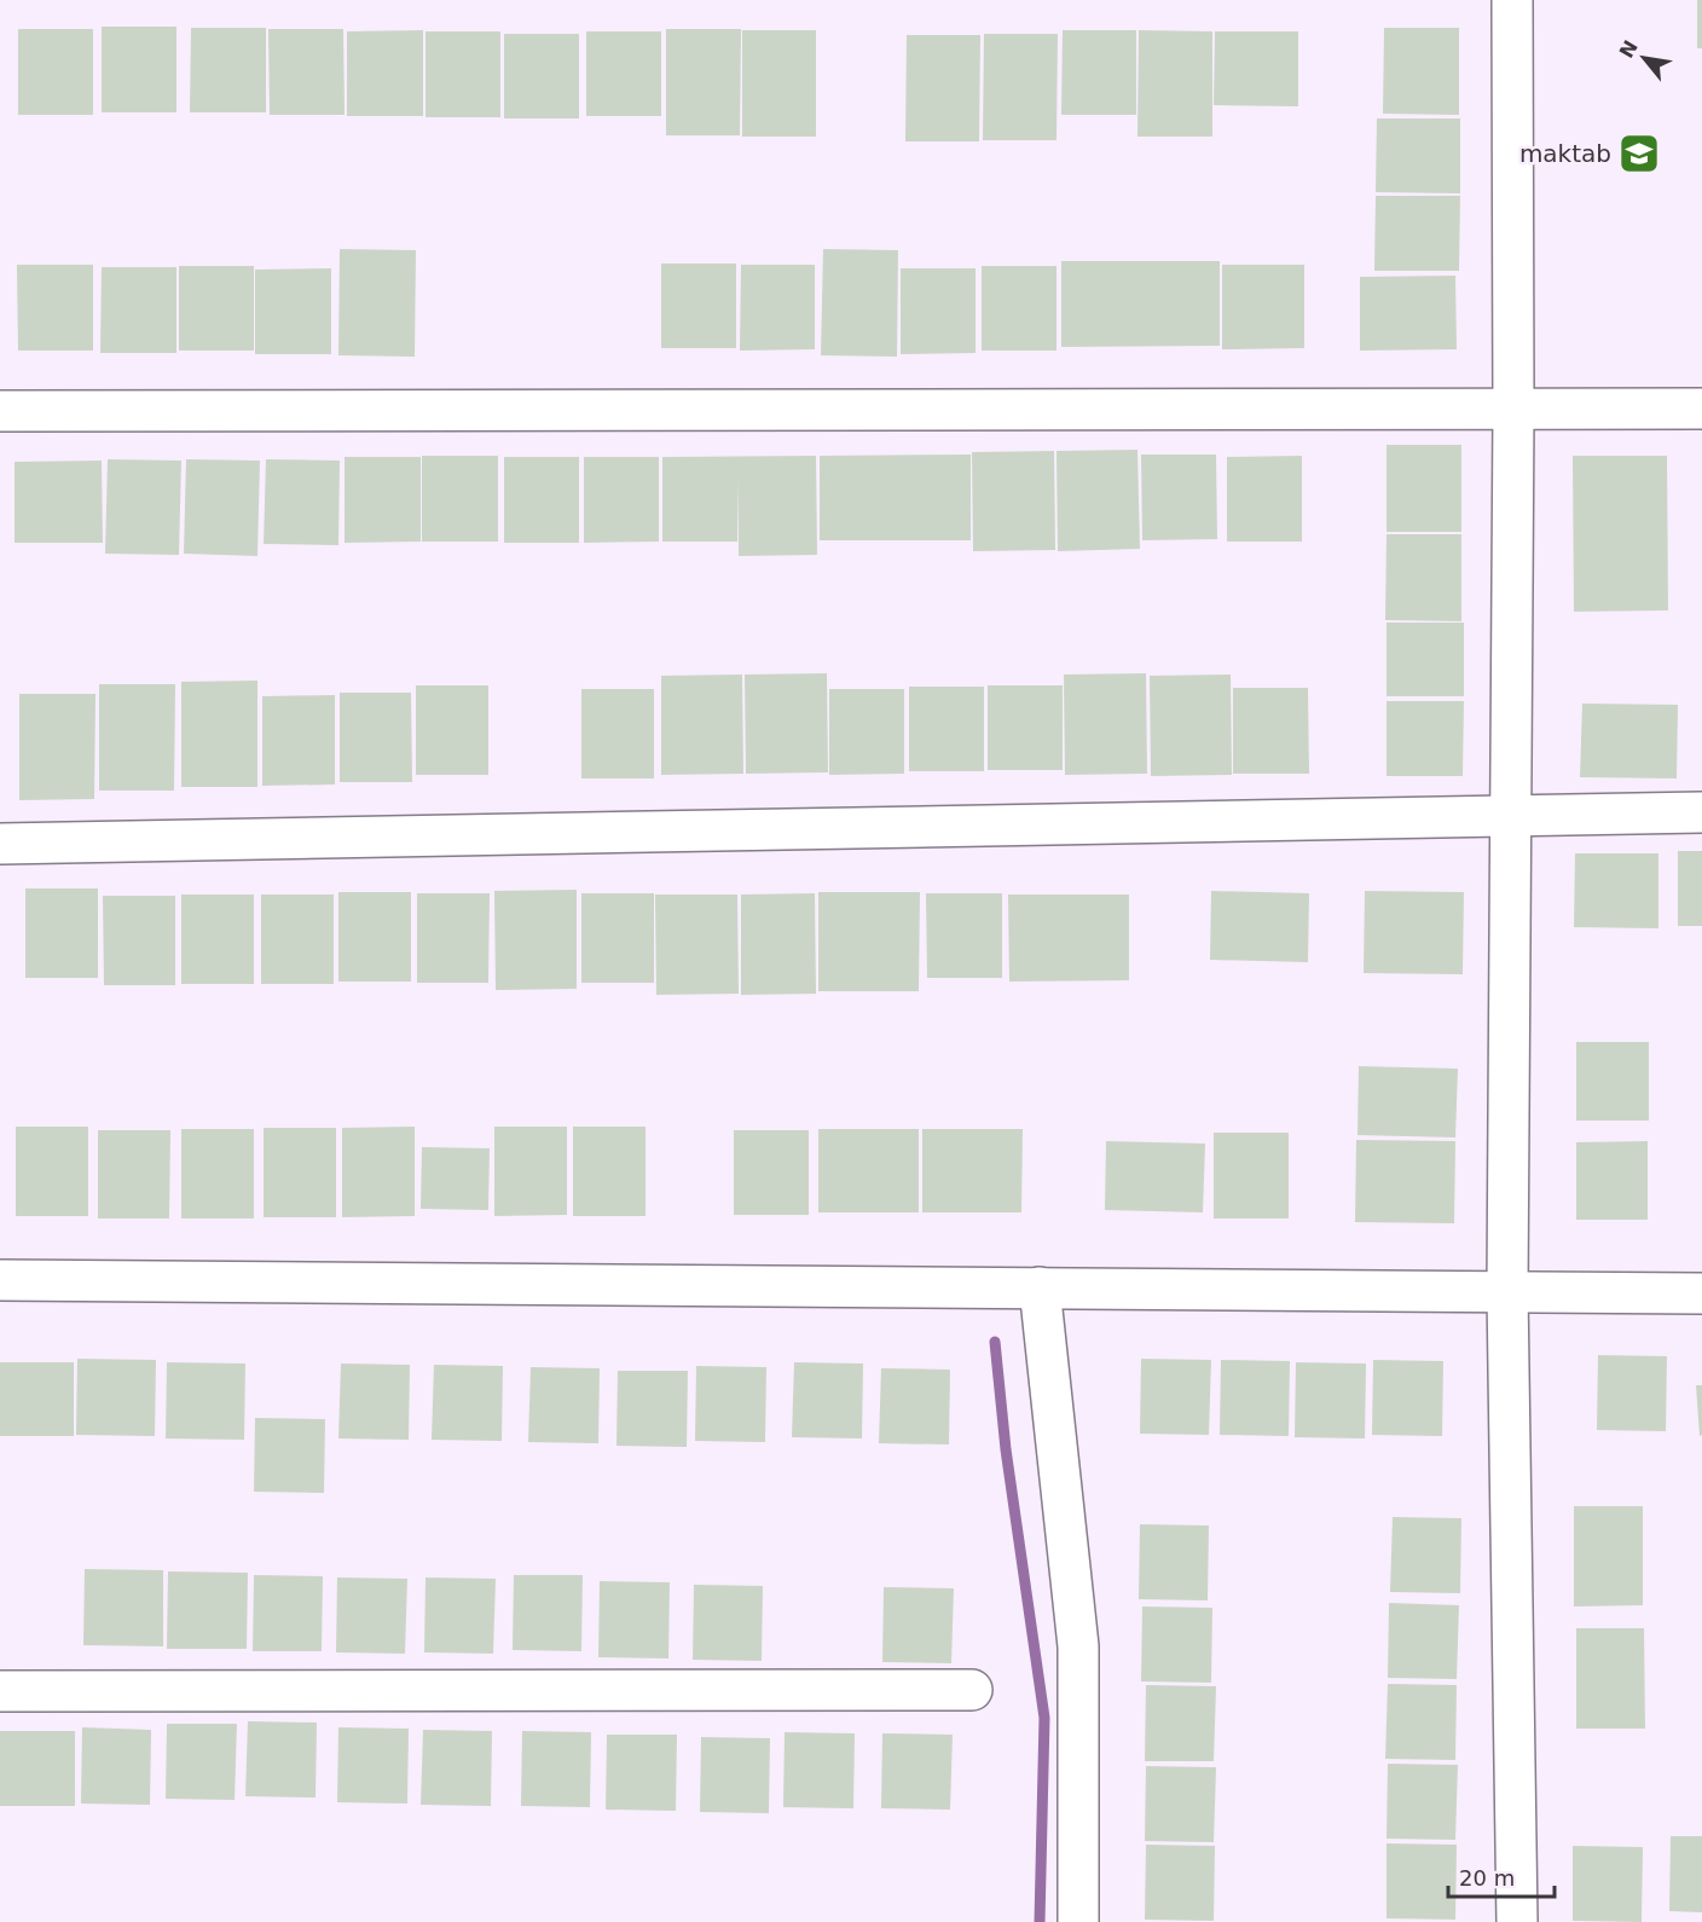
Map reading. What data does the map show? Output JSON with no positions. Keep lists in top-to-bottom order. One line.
{"places":{"school or university":["maktab"]},"scale_bar":"20 m","north":"top left"}
